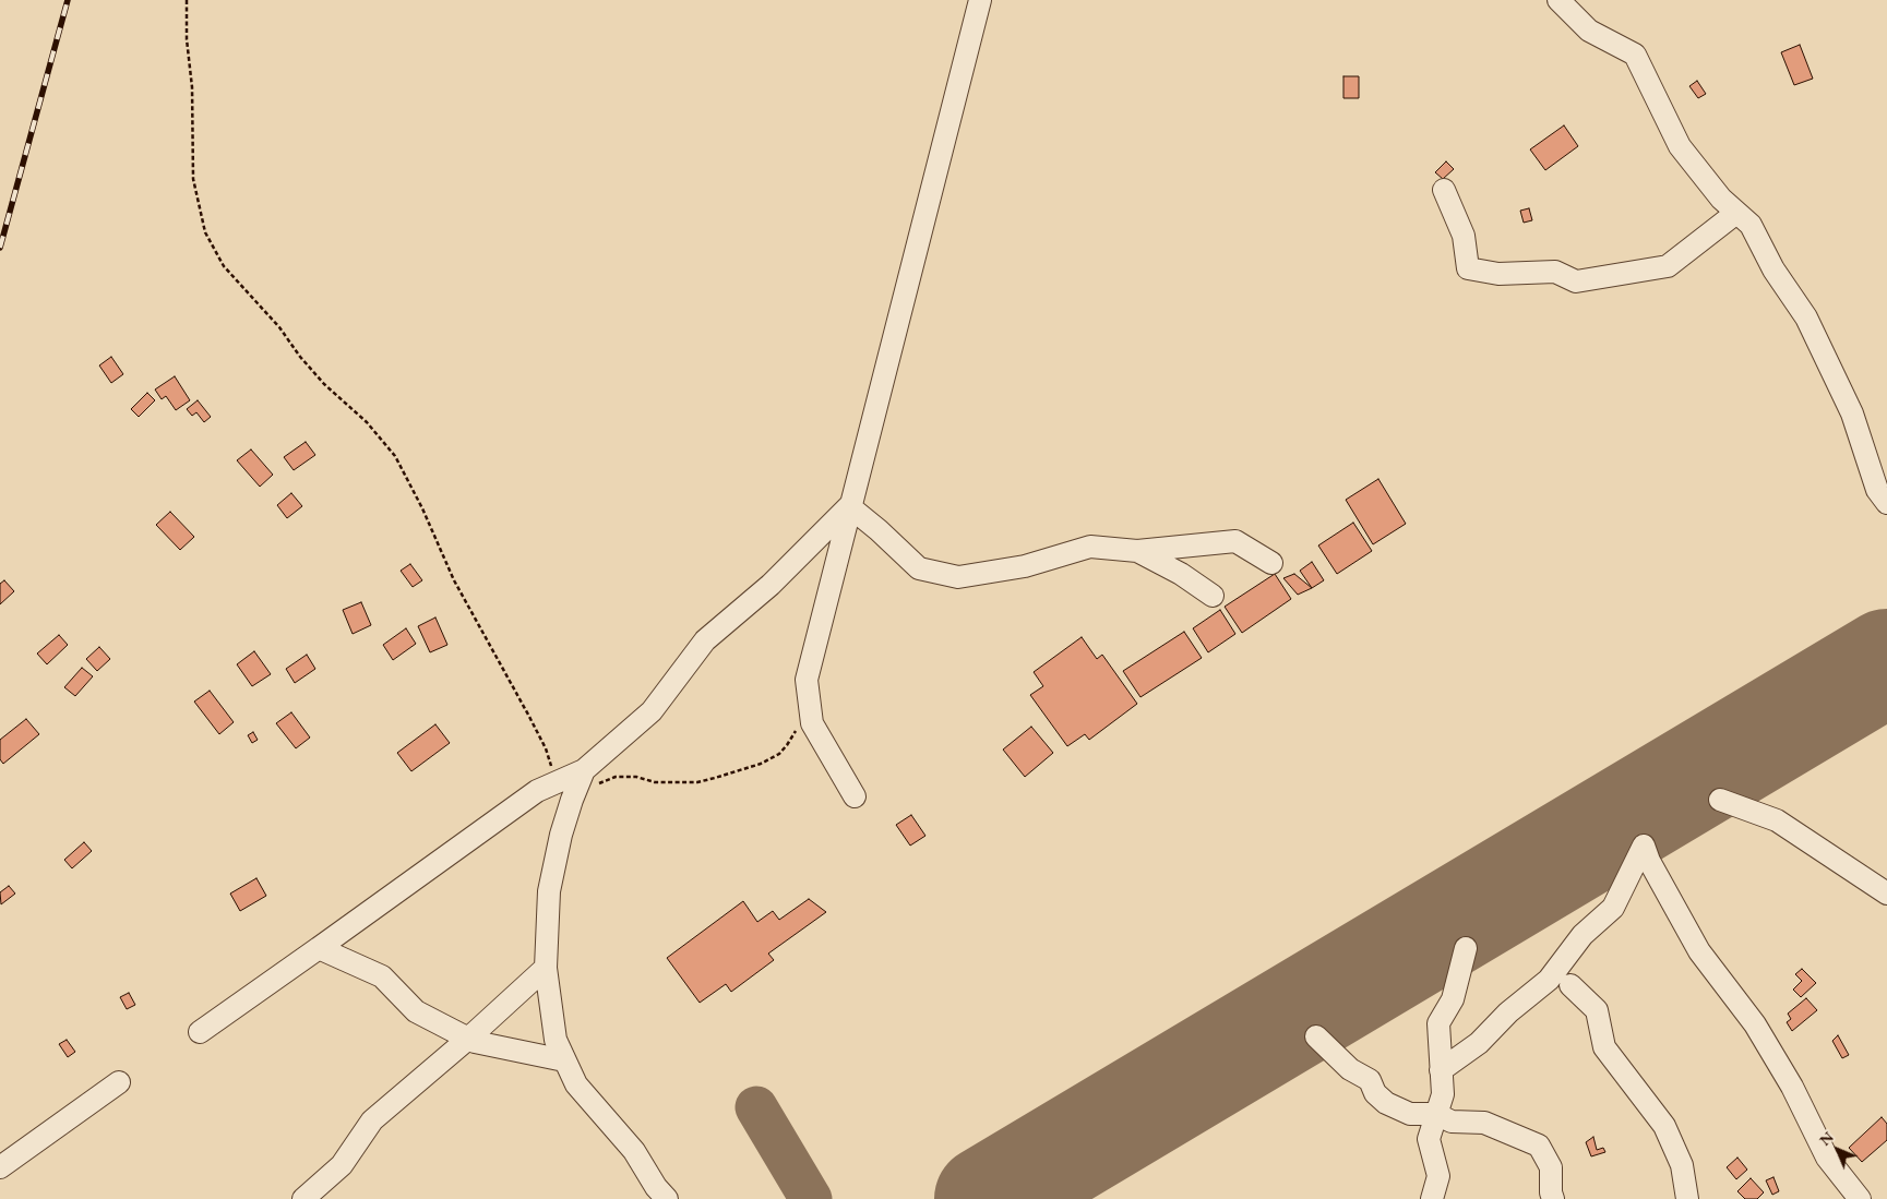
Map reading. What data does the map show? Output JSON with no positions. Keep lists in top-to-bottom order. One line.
{"north":"top left"}
